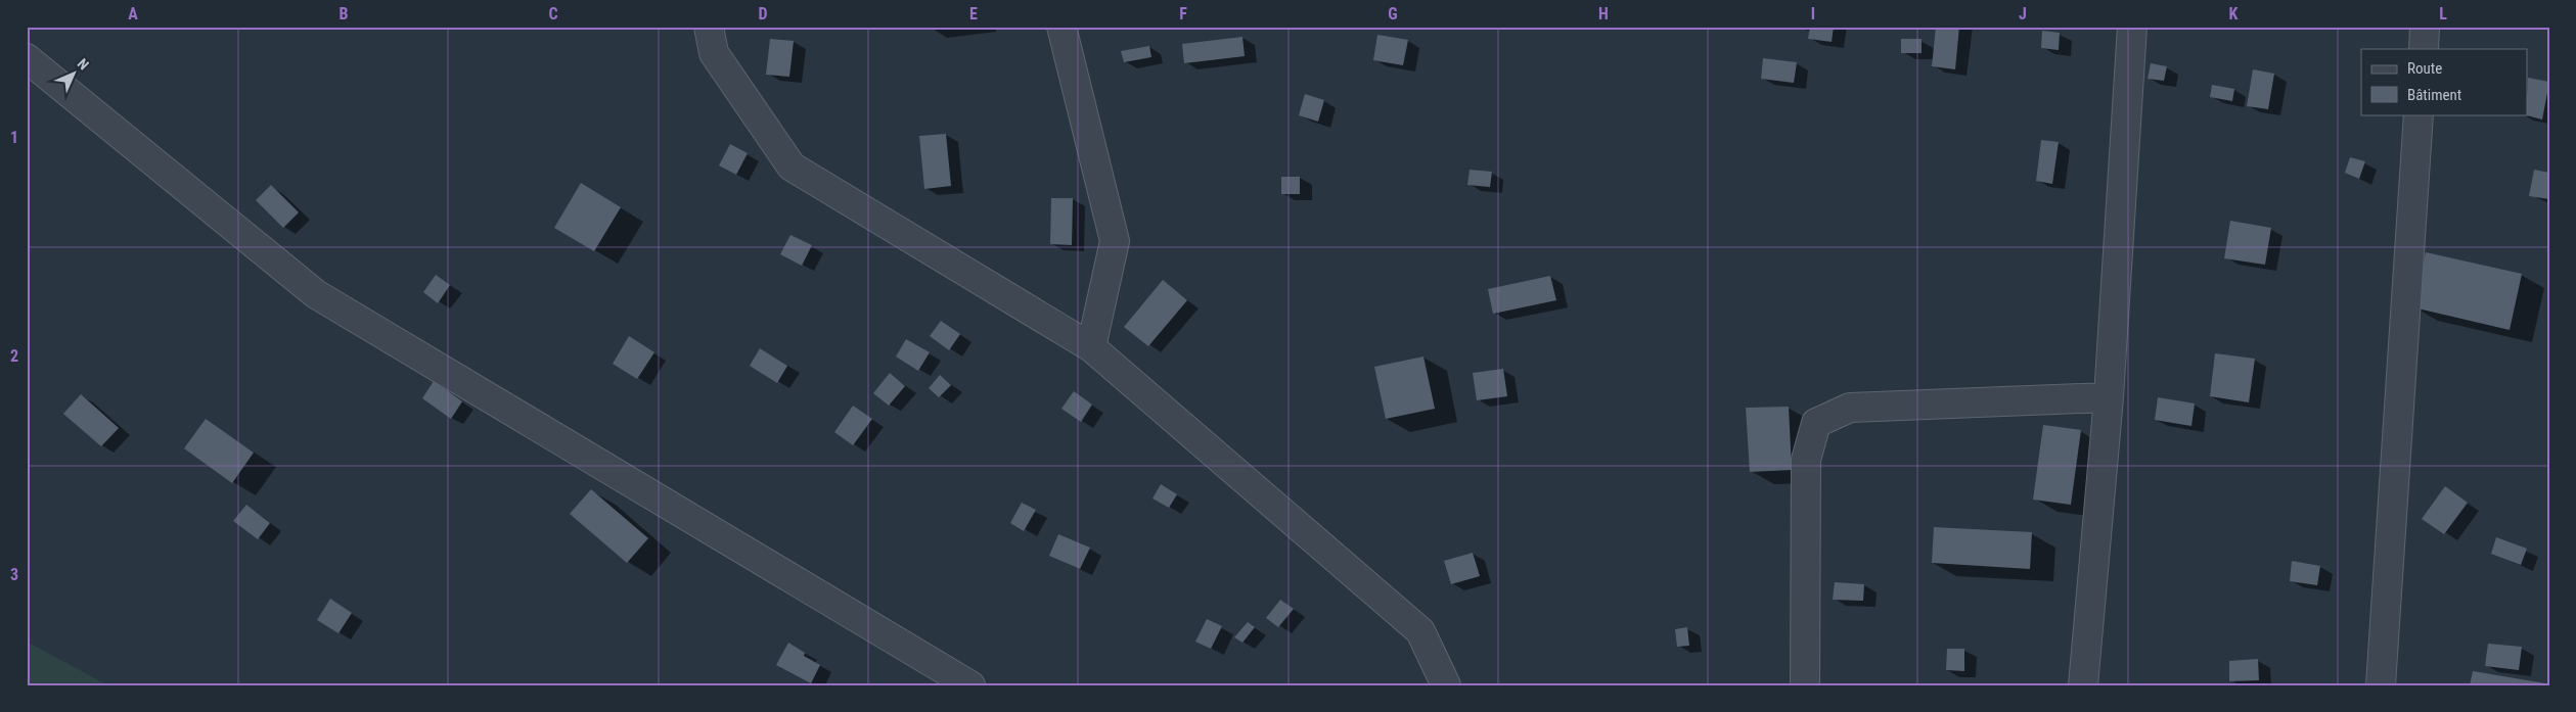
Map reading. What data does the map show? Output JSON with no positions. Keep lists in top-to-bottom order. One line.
{"legend":["Route","Bâtiment"],"north":"top right","grid":{"columns":["A","B","C","D","E","F","G","H","I","J","K","L"],"rows":["1","2","3"]}}
